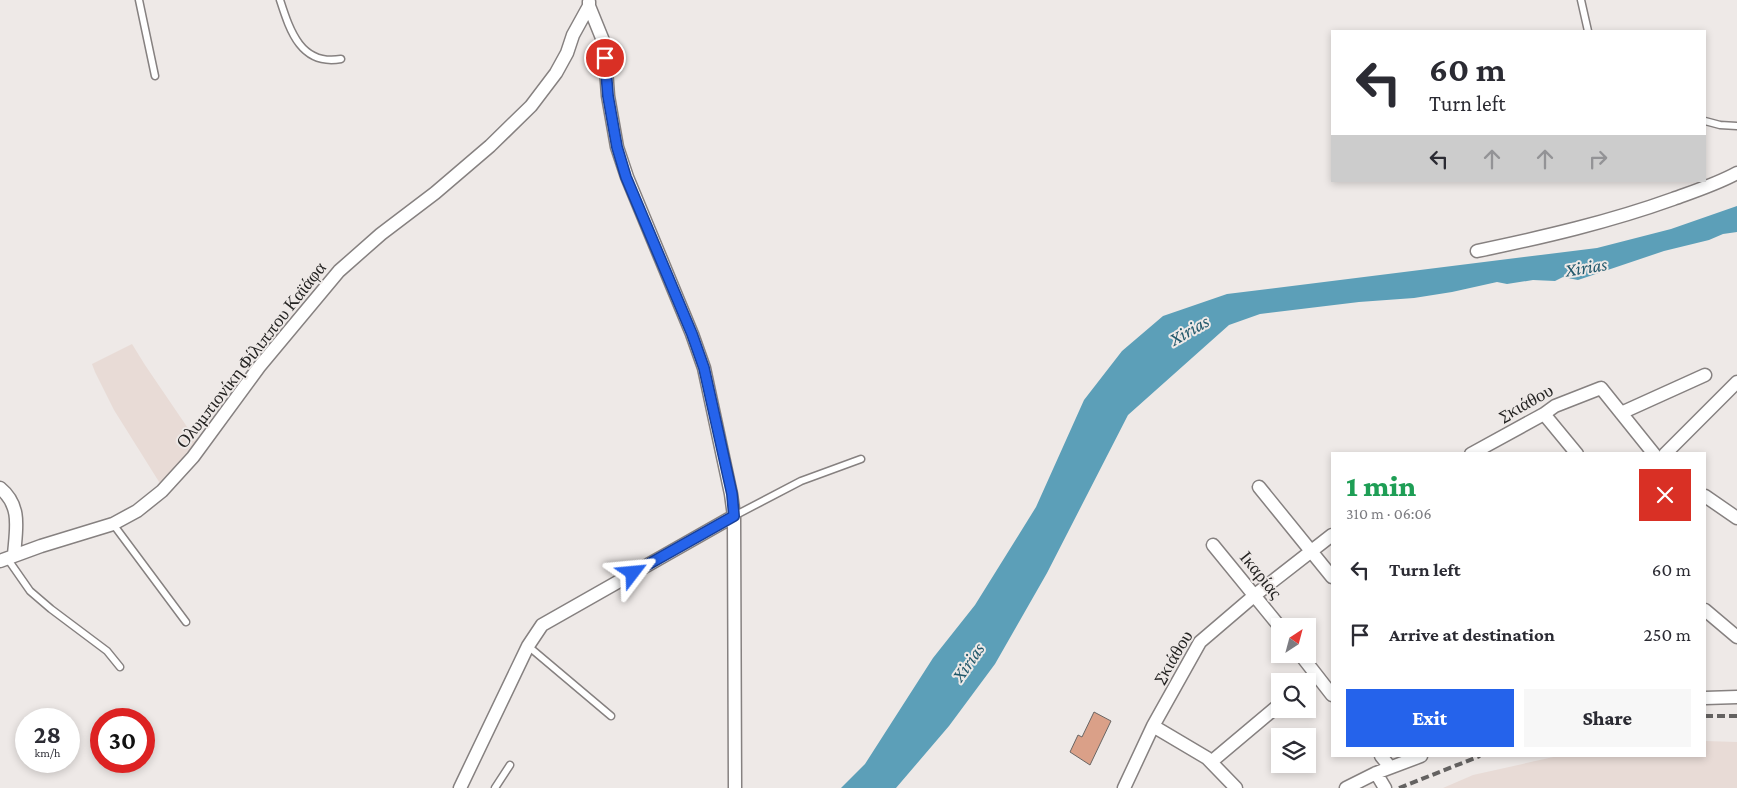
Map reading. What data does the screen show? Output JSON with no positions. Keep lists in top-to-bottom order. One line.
{"streets":{"street":["Ολυμπιονίκη Φίλιππου Καϊάφα","Σκιάθου","Ικαρίας"]},"crossings":[["Σκιάθου","Ικαρίας"]],"water":["Xirias"],"north":"top right","page":{"turn":["60 m","Turn left"],"heading":["1 min","310 m · 06:06"],"list":[{"name":"Turn left","value":"60 m"},{"name":"Arrive at destination","value":"250 m"}],"buttons":["Exit","Share"],"speed":"28 km/h","limit":"30"}}
